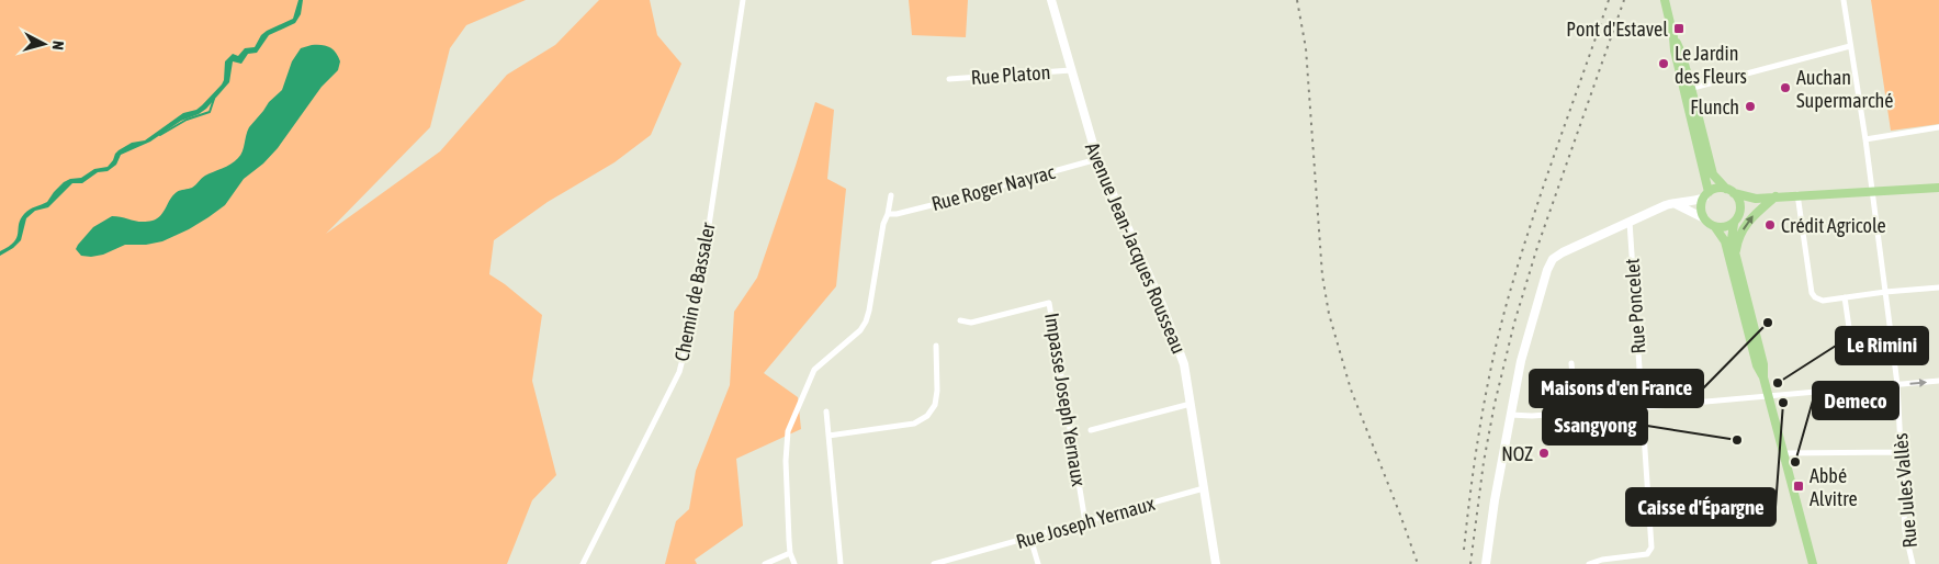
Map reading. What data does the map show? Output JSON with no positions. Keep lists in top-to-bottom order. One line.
{"streets":{"main road":["Avenue Jean-Jacques Rousseau"],"street":["Rue Platon","Rue Roger Nayrac","Chemin de Bassaler","Rue Poncelet","Impasse Joseph Yernaux","Rue Jules Vallès","Rue Joseph Yernaux"]},"crossings":[["Rue Platon","Avenue Jean-Jacques Rousseau"],["Rue Roger Nayrac","Avenue Jean-Jacques Rousseau"],["Avenue Jean-Jacques Rousseau","Rue Joseph Yernaux"],["Impasse Joseph Yernaux","Rue Joseph Yernaux"]],"places":{"transit":["Pont d'Estavel","Abbé Alvitre"],"other":["Le Jardin des Fleurs","Auchan Supermarché","Flunch","Crédit Agricole","Maisons d'en France","Le Rimini","Caisse d'Épargne","Ssangyong","NOZ","Demeco"]},"north":"right"}
